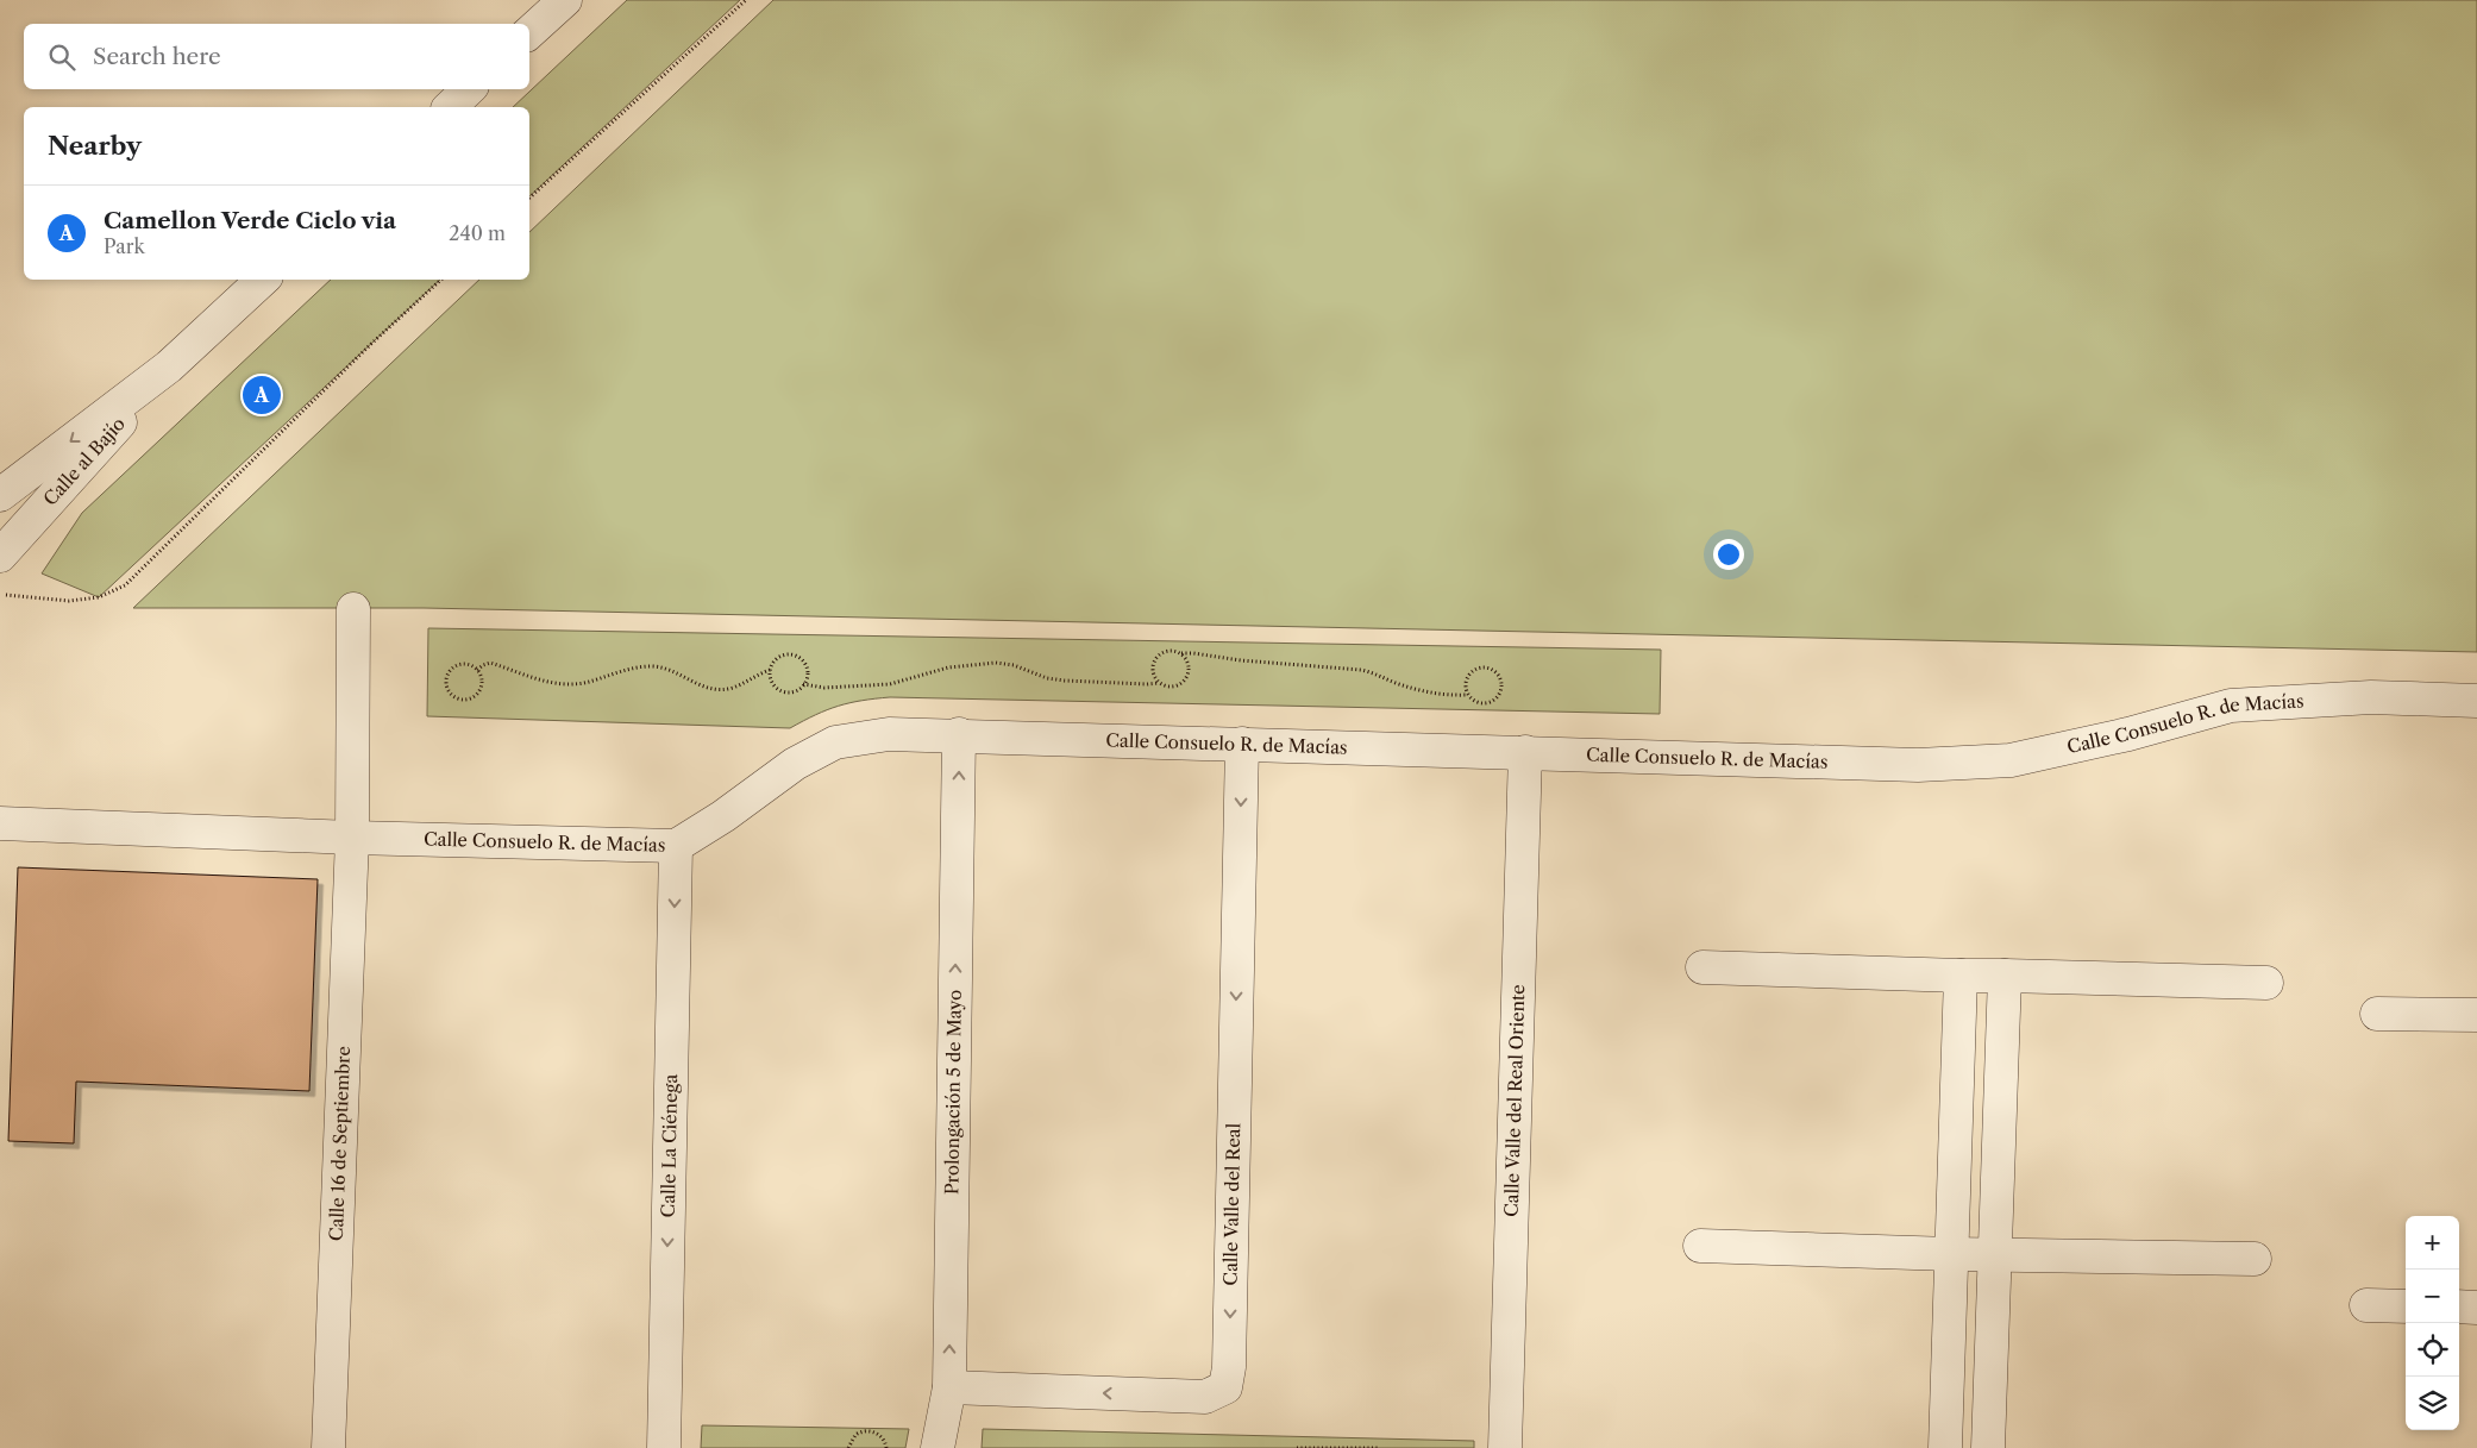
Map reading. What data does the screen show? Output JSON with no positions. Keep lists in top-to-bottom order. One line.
{"streets":{"street":["Calle al Bajío","Calle Consuelo R. de Macías","Prolongación 5 de Mayo","Calle Valle del Real Oriente","Calle 16 de Septiembre","Calle La Ciénega","Calle Valle del Real"]},"crossings":[["Calle Consuelo R. de Macías","Prolongación 5 de Mayo"],["Calle Consuelo R. de Macías","Calle Valle del Real Oriente"],["Calle Consuelo R. de Macías","Calle 16 de Septiembre"],["Calle Consuelo R. de Macías","Calle La Ciénega"],["Calle Consuelo R. de Macías","Calle Valle del Real"],["Prolongación 5 de Mayo","Calle Valle del Real"]],"one_way":["Prolongación 5 de Mayo","Calle La Ciénega"],"page":{"search":"Search here","heading":"Nearby","list":[{"mark":"A","name":"Camellon Verde Ciclo via","note":"Park","value":"240 m"}],"pins":"A","map_buttons":["+","−"]}}
